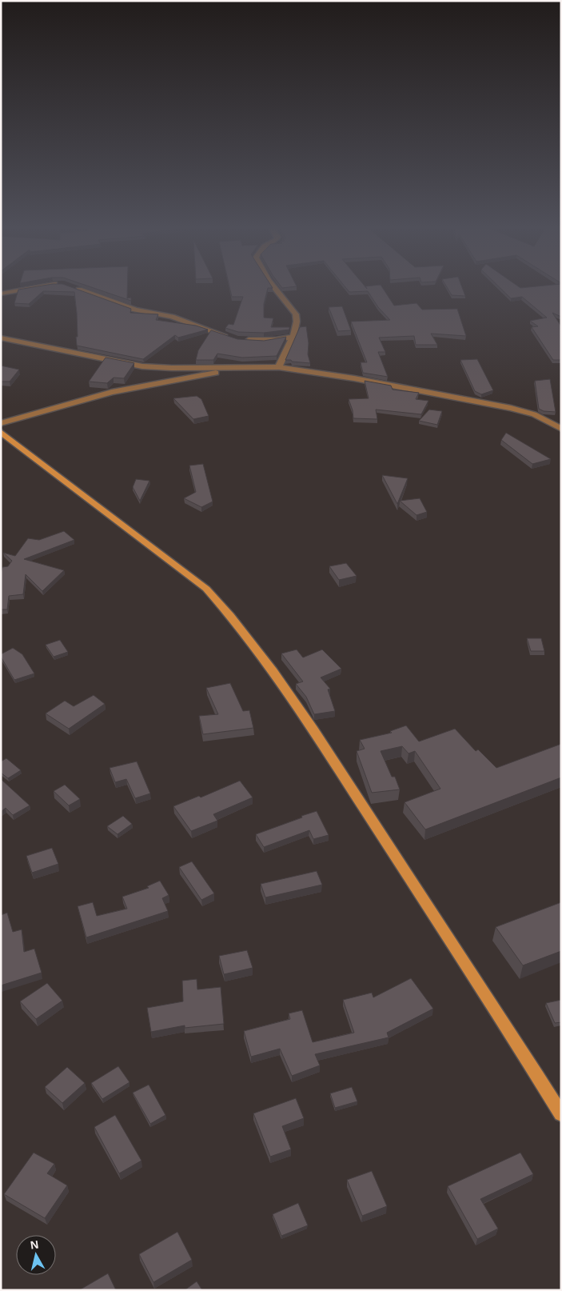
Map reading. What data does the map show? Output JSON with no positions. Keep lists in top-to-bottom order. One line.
{"north":"top"}
